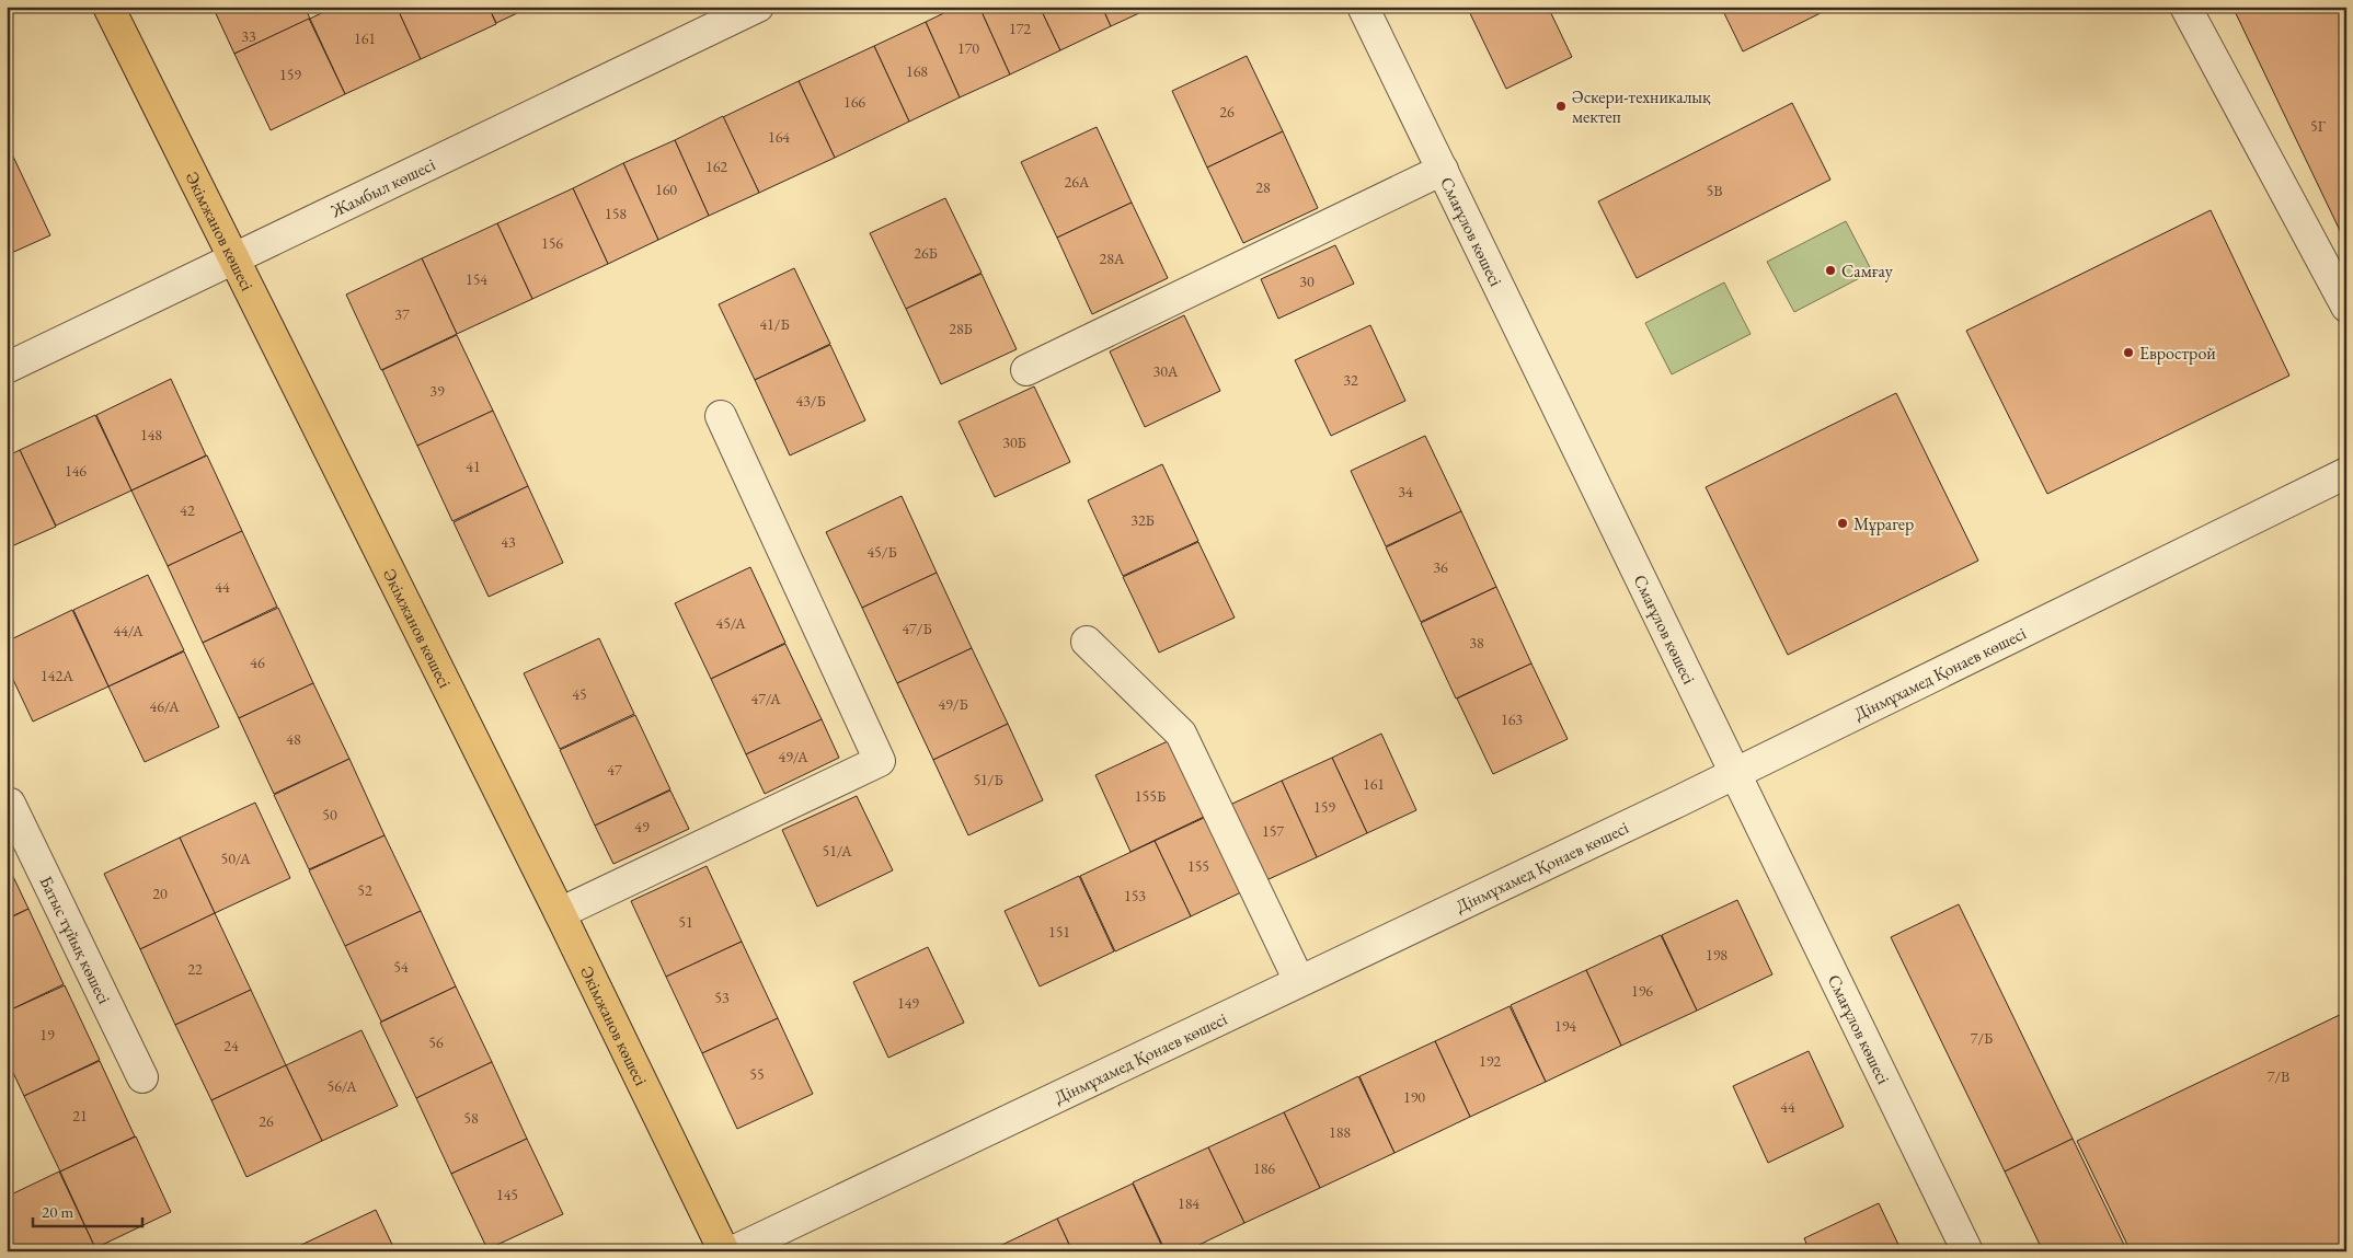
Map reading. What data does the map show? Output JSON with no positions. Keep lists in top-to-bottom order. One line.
{"streets":{"main road":["Әкімжанов көшесі"],"street":["Жамбыл көшесі","Смағұлов көшесі","Дінмұхамед Қонаев көшесі","Батыс тұйық көшесі"]},"crossings":[["Жамбыл көшесі","Әкімжанов көшесі"],["Смағұлов көшесі","Дінмұхамед Қонаев көшесі"]],"places":["Әскери-техникалық мектеп","Самғау","Еврострой","Мұрагер"],"house_numbers":["172","33","161","170","168","159","166","26","5Г","164","162","26А","28","160","5В","158","156","26Б","28А","154","30","37","41/Б","28Б","30А","32","39","43/Б","148","30Б","41","146","34","42","32Б","43","45/Б","36","44","45/А","47/Б","44/А","38","46","142А","45","47/А","49/Б","46/А","163","48","49/А","47","51/Б","161","155Б","159","50","49","157","51/А","50/А","155","52","20","153","51","151","198","54","22","196","53","149","194","19","7/Б","56","24","192","55","7/В","56/А","190","44","21","58","26","188","186","145","184"],"scale_bar":"20 m"}
